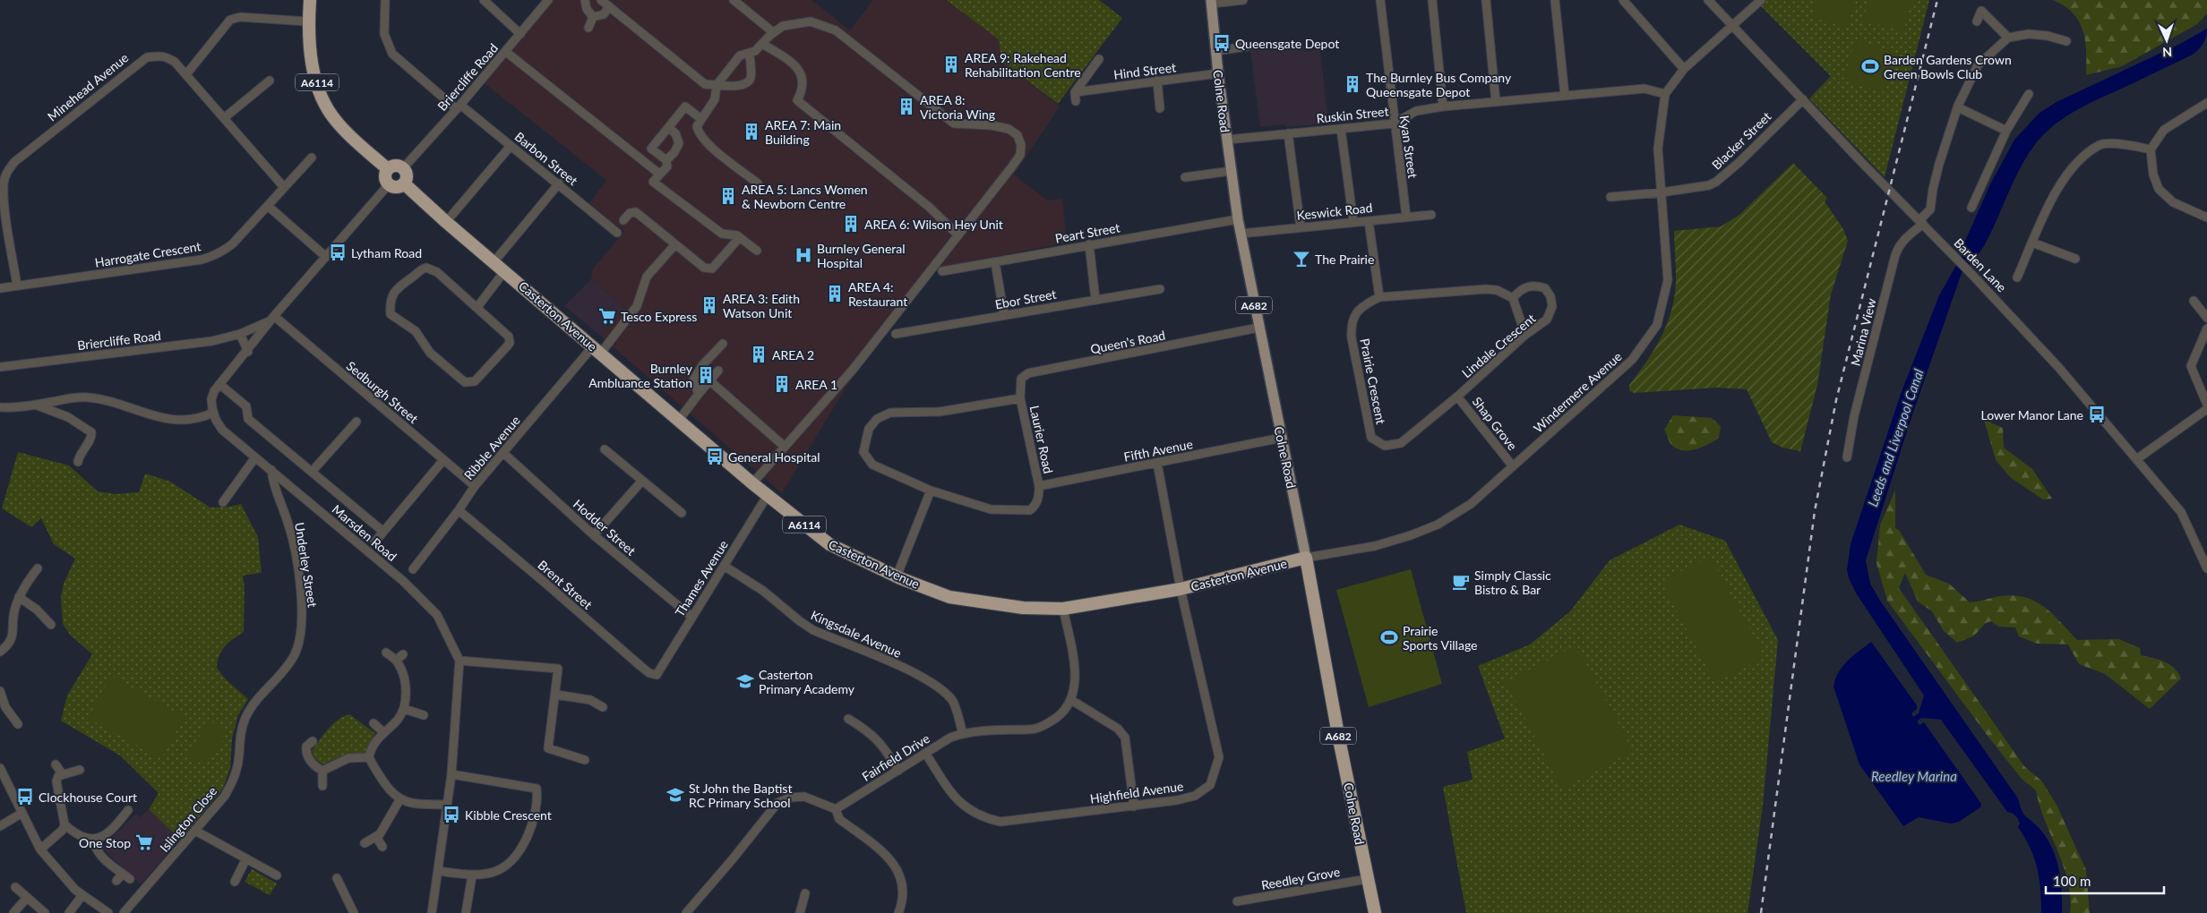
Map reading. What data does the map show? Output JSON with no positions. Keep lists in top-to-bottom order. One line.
{"streets":{"highway":["A6114","Colne Road","A682","Casterton Avenue"],"street":["Hind Street","Briercliffe Road","Minehead Avenue","Ruskin Street","Blacker Street","Kyan Street","Barbon Street","Keswick Road","Peart Street","Harrogate Crescent","Barden Lane","Ebor Street","Marina View","Queen's Road","Lindale Crescent","Prairie Crescent","Sedburgh Street","Windermere Avenue","Shap Grove","Laurier Road","Ribble Avenue","Fifth Avenue","Hodder Street","Marsden Road","Underley Street","Thames Avenue","Brent Street","Kingsdale Avenue","Fairfield Drive","Highfield Avenue","Islington Close","Reedley Grove"]},"crossings":[["Hind Street","Colne Road"],["Briercliffe Road","A6114"],["Briercliffe Road","Barbon Street"],["Briercliffe Road","Casterton Avenue"],["Briercliffe Road","Sedburgh Street"],["Briercliffe Road","Marsden Road"],["A6114","Casterton Avenue"],["Minehead Avenue","Harrogate Crescent"],["Colne Road","Ruskin Street"],["Colne Road","Keswick Road"],["Colne Road","Peart Street"],["Colne Road","Casterton Avenue"],["Colne Road","Queen's Road"],["Colne Road","Windermere Avenue"],["Colne Road","Fifth Avenue"],["Colne Road","Reedley Grove"],["Ruskin Street","Kyan Street"],["Ruskin Street","Windermere Avenue"],["Blacker Street","Barden Lane"],["Blacker Street","Windermere Avenue"],["Kyan Street","Keswick Road"],["Barden Lane","Marina View"],["Casterton Avenue","Windermere Avenue"],["Casterton Avenue","Ribble Avenue"],["Casterton Avenue","Thames Avenue"],["Casterton Avenue","Highfield Avenue"],["Queen's Road","Laurier Road"],["Lindale Crescent","Prairie Crescent"],["Lindale Crescent","Shap Grove"],["Sedburgh Street","Ribble Avenue"],["Windermere Avenue","Shap Grove"],["Laurier Road","Fifth Avenue"],["Ribble Avenue","Hodder Street"],["Ribble Avenue","Brent Street"],["Fifth Avenue","Highfield Avenue"],["Hodder Street","Thames Avenue"],["Marsden Road","Underley Street"],["Underley Street","Islington Close"],["Thames Avenue","Brent Street"],["Thames Avenue","Kingsdale Avenue"],["Kingsdale Avenue","Fairfield Drive"],["Fairfield Drive","Highfield Avenue"]],"water":["Leeds and Liverpool Canal","Reedley Marina"],"places":{"bus stop":["Queensgate Depot","Lytham Road","Lower Manor Lane","General Hospital","Clockhouse Court","Kibble Crescent"],"building":["AREA 9: Rakehead Rehabilitation Centre","The Burnley Bus Company Queensgate Depot","AREA 8: Victoria Wing","AREA 7: Main Building","AREA 5: Lancs Women & Newborn Centre","AREA 6: Wilson Hey Unit","AREA 4: Restaurant","AREA 3: Edith Watson Unit","AREA 2","Burnley Ambluance Station","AREA 1"],"sports":["Barden Gardens Crown Green Bowls Club","Prairie Sports Village"],"hospital":["Burnley General Hospital"],"bar":["The Prairie"],"supermarket":["Tesco Express","One Stop"],"cafe":["Simply Classic Bistro & Bar"],"school or university":["Casterton Primary Academy","St John the Baptist RC Primary School"]},"scale_bar":"100 m","north":"bottom"}
